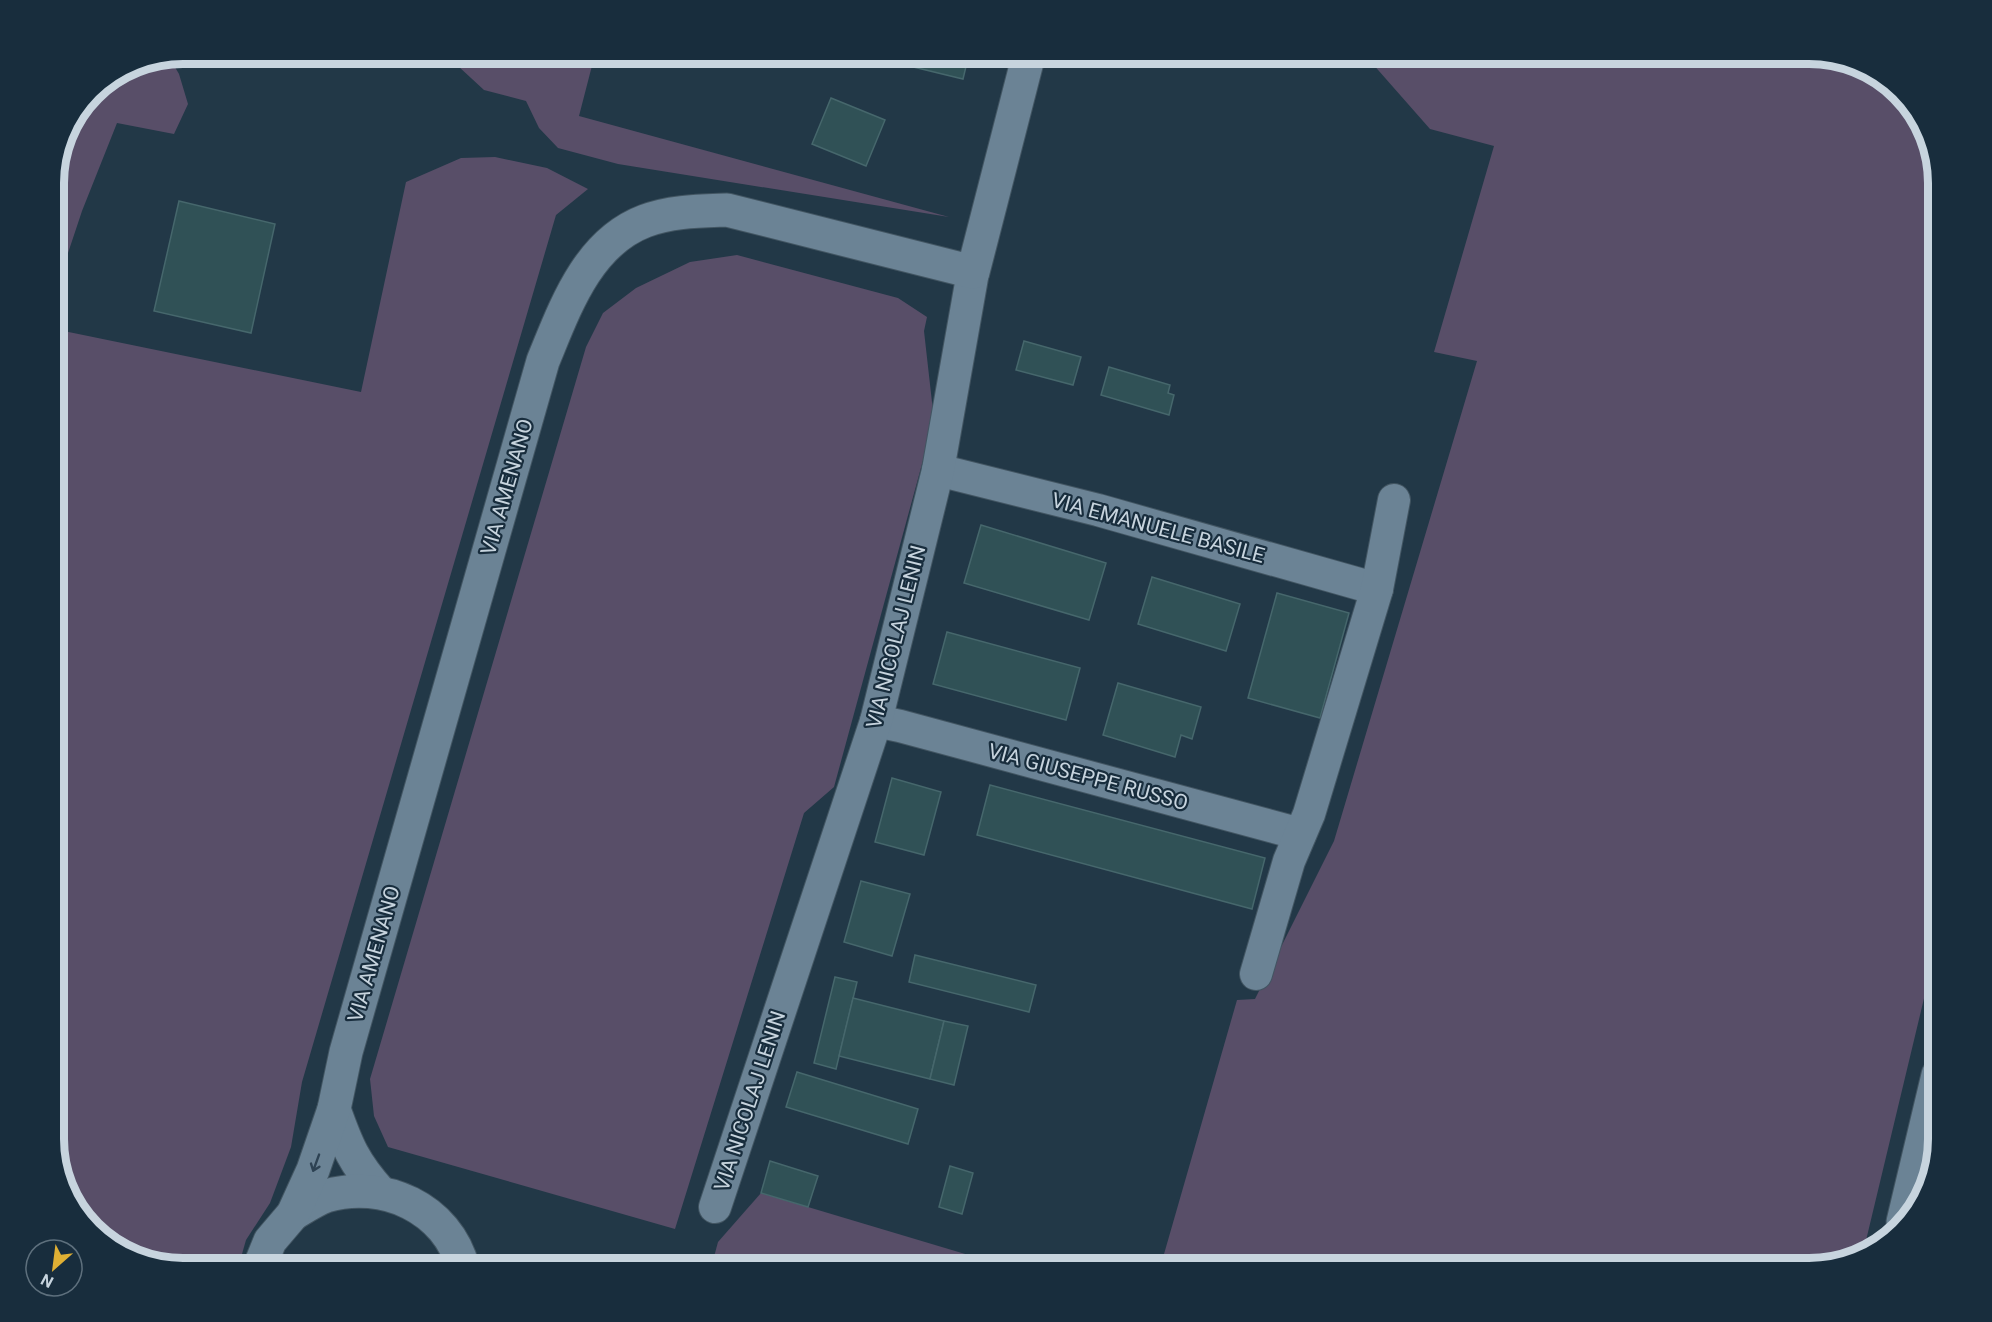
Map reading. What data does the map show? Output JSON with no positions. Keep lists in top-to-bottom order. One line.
{"streets":{"main road":["VIA AMENANO","VIA NICOLAJ LENIN"],"street":["VIA EMANUELE BASILE","VIA GIUSEPPE RUSSO"]},"crossings":[["VIA AMENANO","VIA NICOLAJ LENIN"],["VIA EMANUELE BASILE","VIA NICOLAJ LENIN"],["VIA NICOLAJ LENIN","VIA GIUSEPPE RUSSO"]],"north":"bottom left"}
